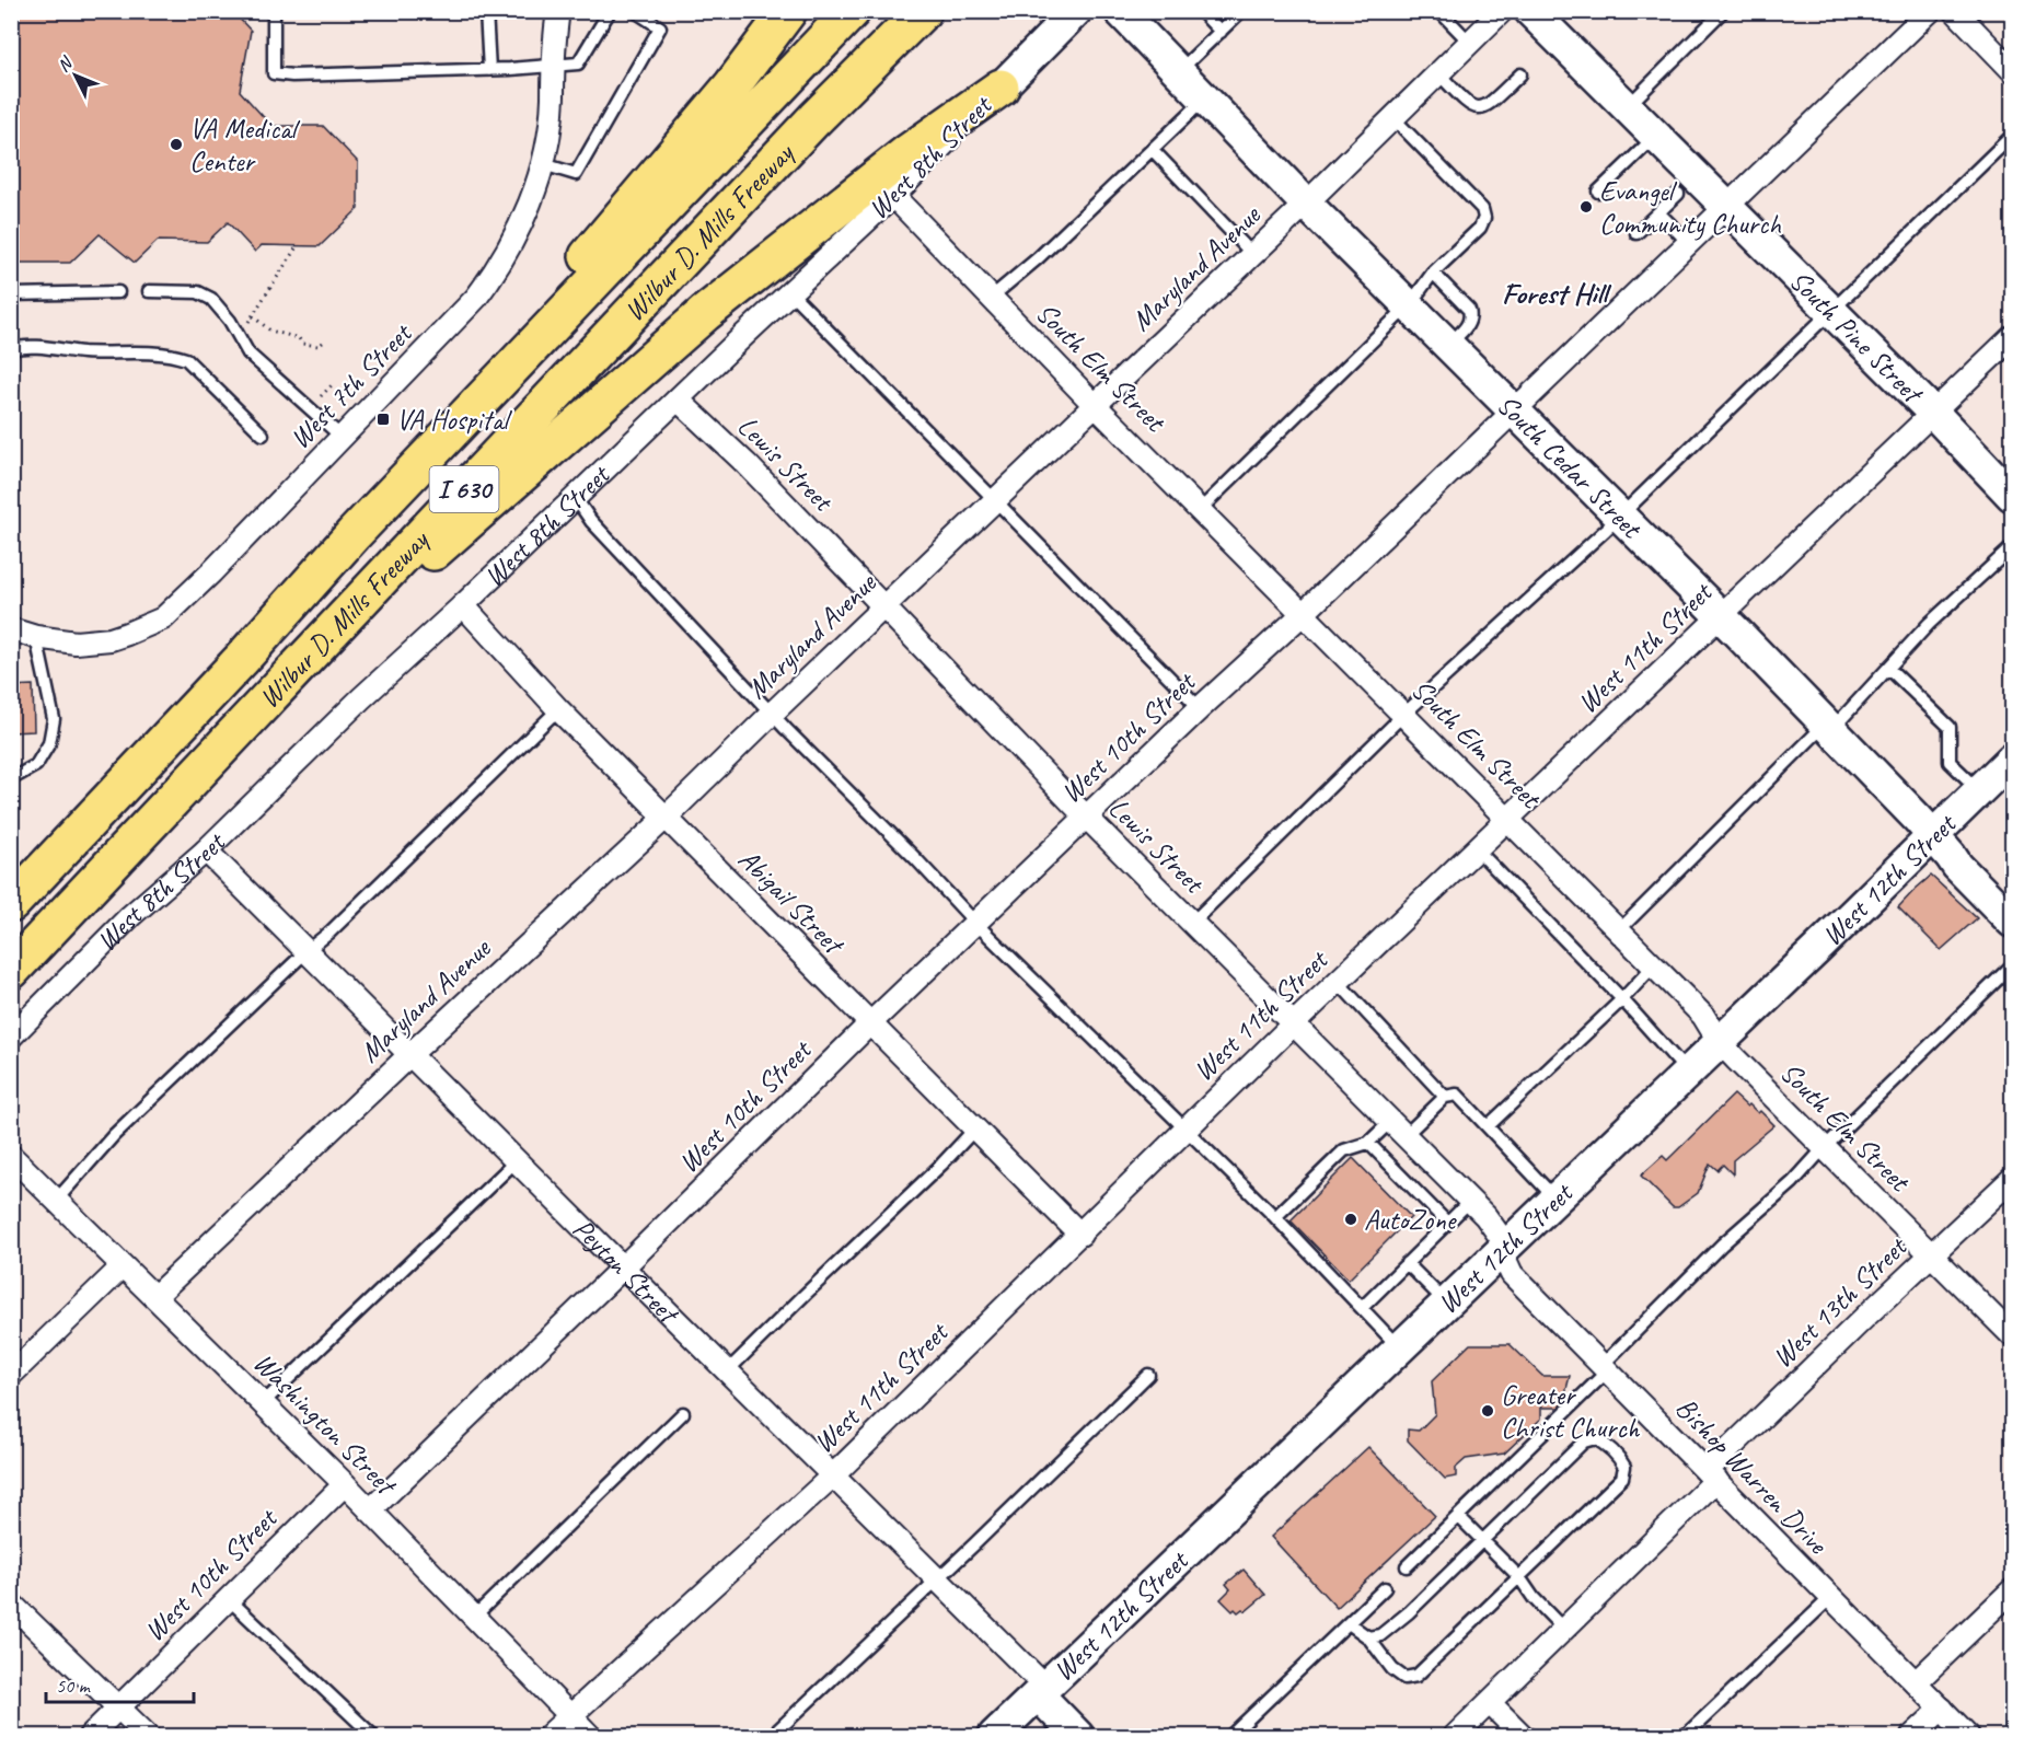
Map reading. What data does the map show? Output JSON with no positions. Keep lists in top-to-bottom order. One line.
{"streets":{"highway":["Wilbur D. Mills Freeway","I 630"],"main road":["West 8th Street","South Pine Street","South Cedar Street","West 12th Street","Peyton Street"],"street":["Maryland Avenue","South Elm Street","West 7th Street","Lewis Street","West 11th Street","West 10th Street","Abigail Street","West 13th Street","Washington Street","Bishop Warren Drive"]},"crossings":[["West 8th Street","South Elm Street"],["West 8th Street","Lewis Street"],["West 8th Street","Abigail Street"],["West 8th Street","Peyton Street"],["Maryland Avenue","South Elm Street"],["Maryland Avenue","Lewis Street"],["Maryland Avenue","South Cedar Street"],["Maryland Avenue","Abigail Street"],["Maryland Avenue","Peyton Street"],["Maryland Avenue","Washington Street"],["South Pine Street","West 11th Street"],["South Pine Street","West 10th Street"],["South Elm Street","West 11th Street"],["South Elm Street","West 10th Street"],["South Elm Street","West 12th Street"],["South Elm Street","West 13th Street"],["Lewis Street","West 11th Street"],["Lewis Street","West 10th Street"],["Lewis Street","West 12th Street"],["Lewis Street","Bishop Warren Drive"],["South Cedar Street","West 11th Street"],["South Cedar Street","West 10th Street"],["South Cedar Street","West 12th Street"],["West 11th Street","Abigail Street"],["West 11th Street","Peyton Street"],["West 11th Street","Washington Street"],["West 10th Street","Abigail Street"],["West 10th Street","Peyton Street"],["West 10th Street","Washington Street"],["West 12th Street","Peyton Street"],["West 12th Street","Bishop Warren Drive"],["West 13th Street","Bishop Warren Drive"]],"districts":["Forest Hill"],"places":{"other":["VA Medical Center","Evangel Community Church","AutoZone","Greater Christ Church"],"transit":["VA Hospital"]},"scale_bar":"50 m","north":"top left"}
